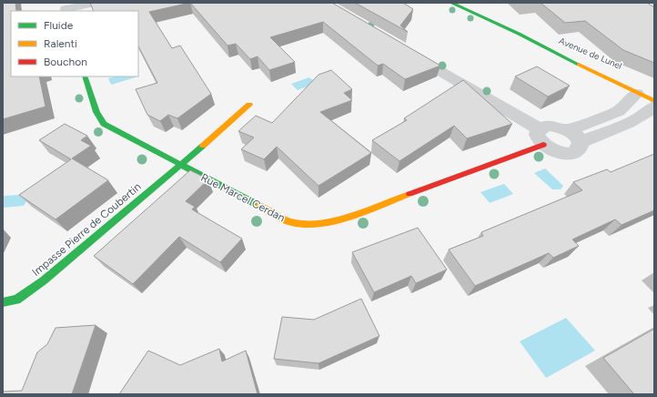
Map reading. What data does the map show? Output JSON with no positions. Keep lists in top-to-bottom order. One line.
{"streets":{"street":["Avenue de Lunel","Rue Marcel Cerdan","Impasse Pierre de Coubertin"]},"crossings":[["Rue Marcel Cerdan","Impasse Pierre de Coubertin"]],"legend":["Fluide","Ralenti","Bouchon"]}
